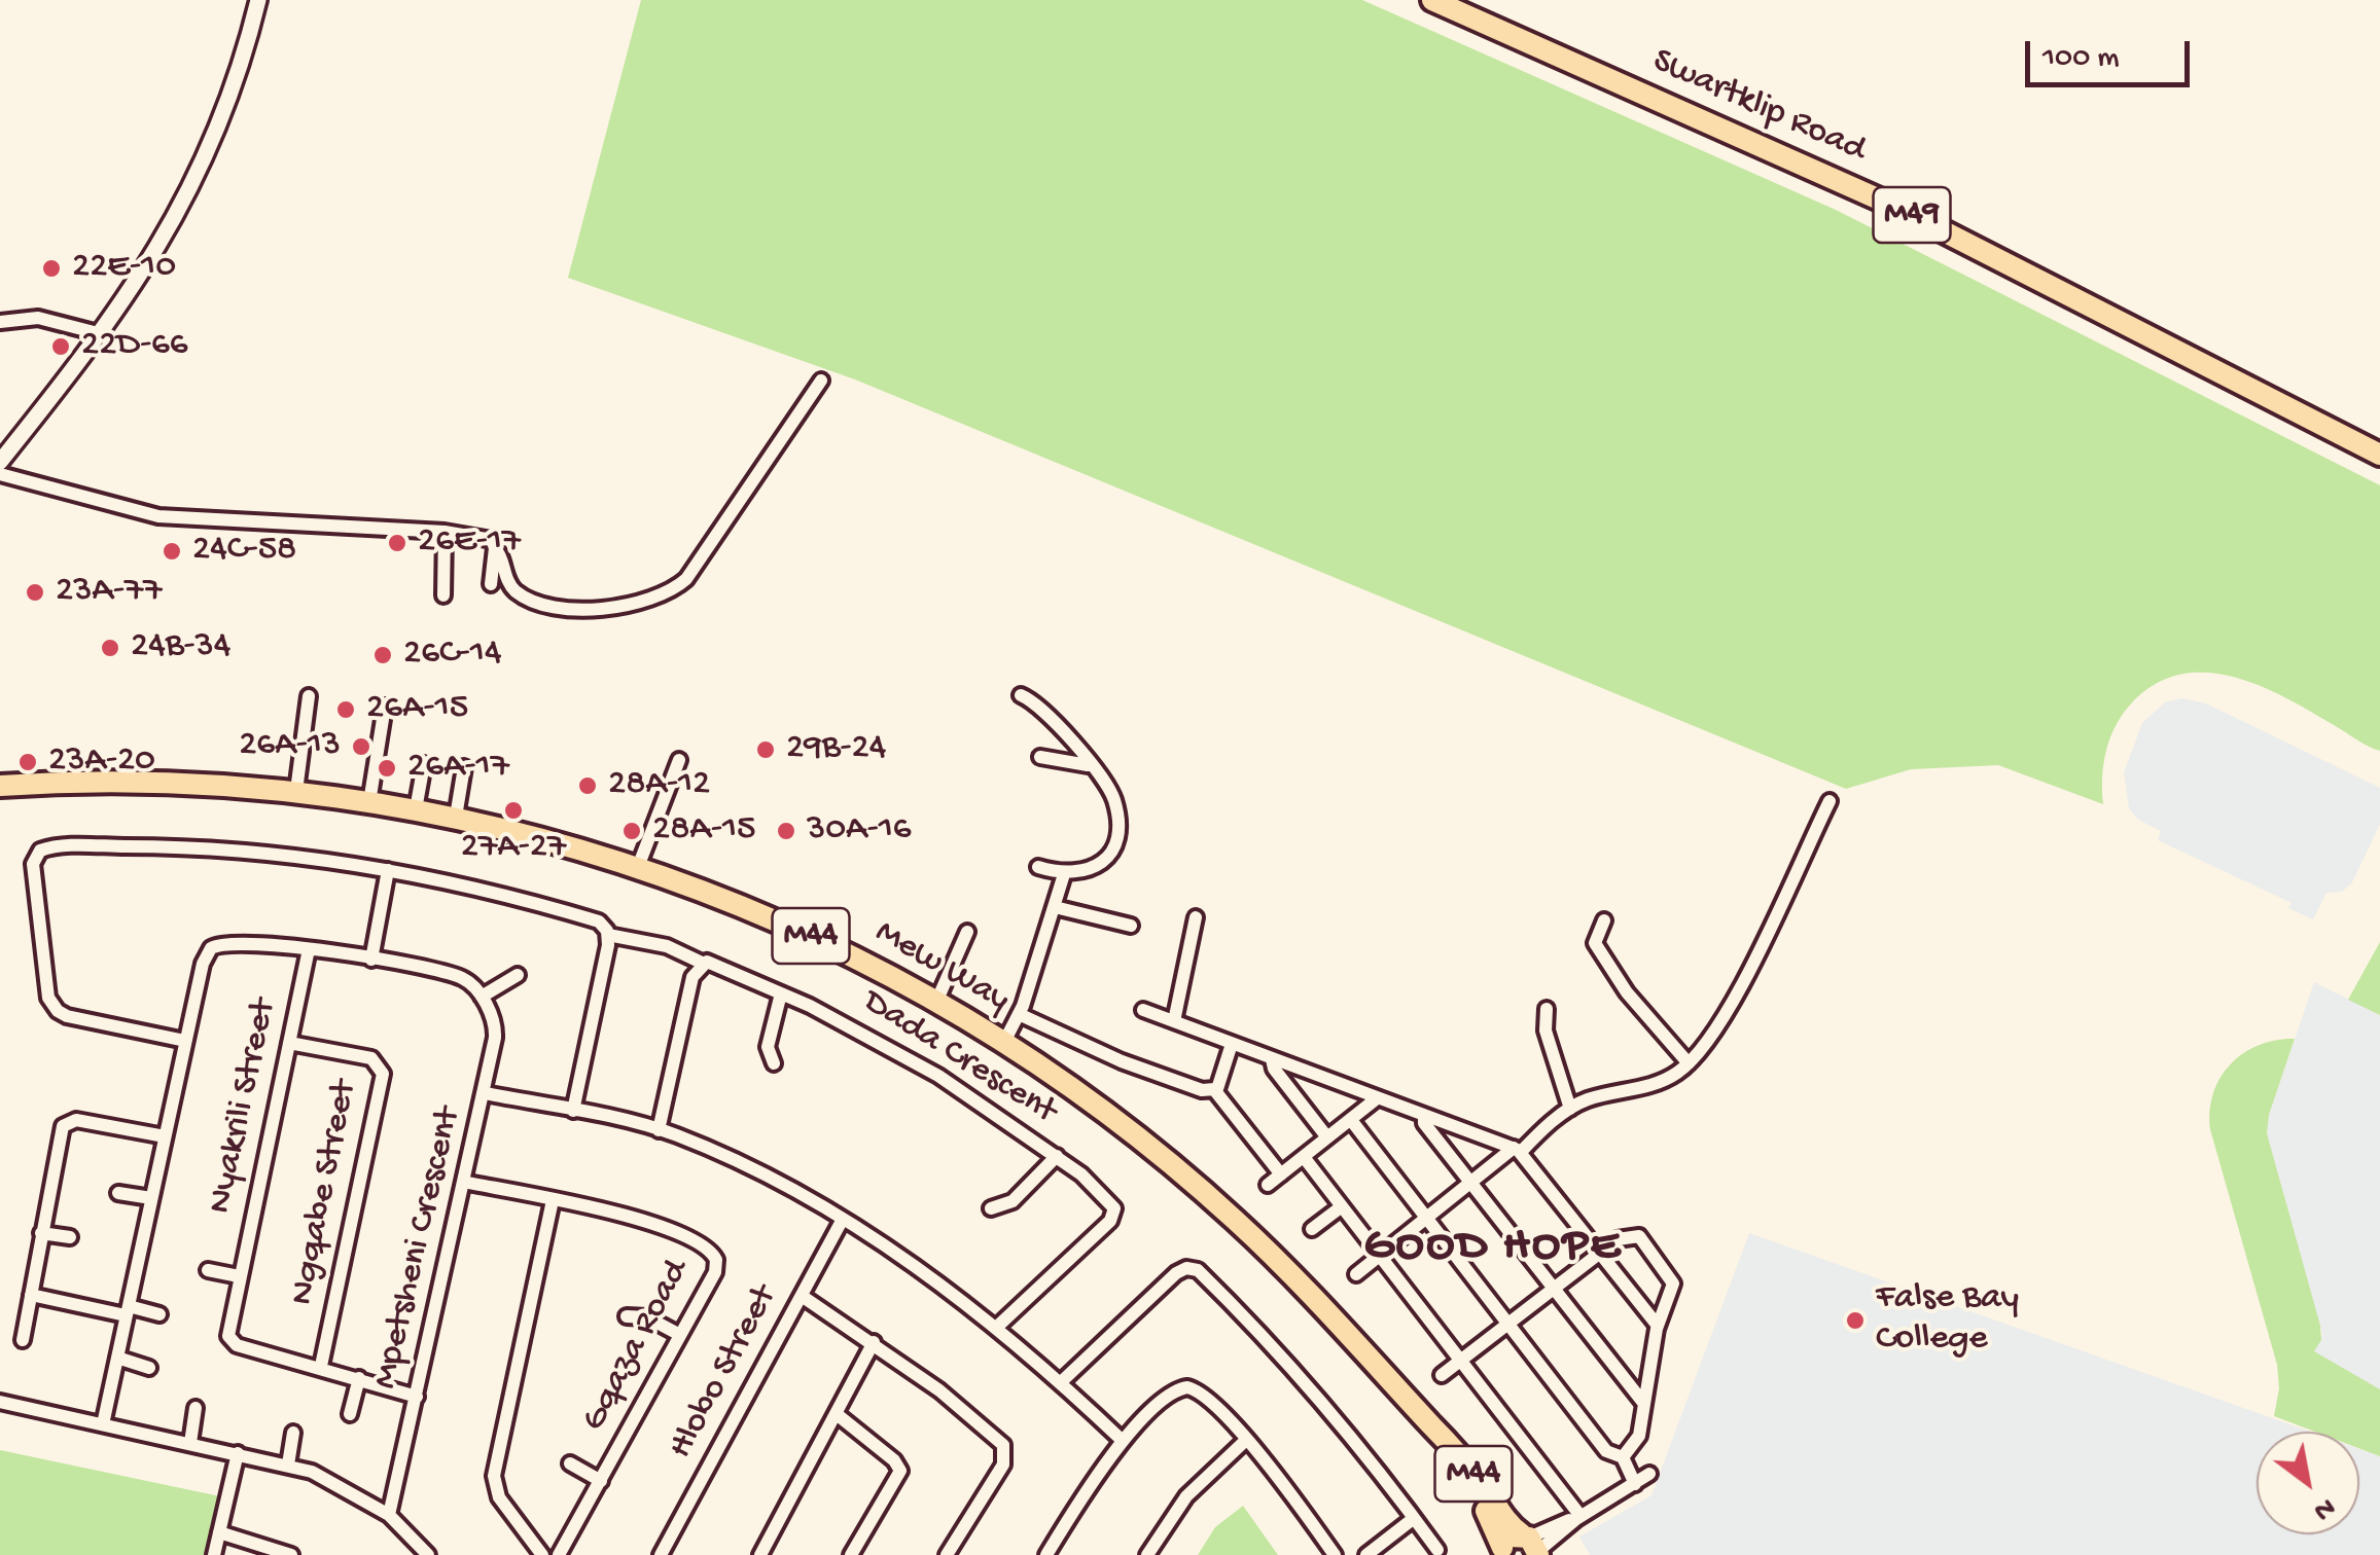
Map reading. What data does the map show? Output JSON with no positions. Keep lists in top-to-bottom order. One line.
{"streets":{"main road":["Swartklip Road","M49","M44","Mew Way"],"street":["Dada Crescent","Nyakrili Street","Ngqabe Street","Mpetsheni Crescent","Gqaza Road","Hlobo Street"]},"crossings":[["Nyakrili Street","Ngqabe Street"],["Nyakrili Street","Mpetsheni Crescent"],["Mpetsheni Crescent","Gqaza Road"]],"districts":["GOOD HOPE"],"places":["22E-10","22D-66","26E-17","24C-58","23A-77","24B-34","26C-14","26A-15","26A-13","29B-24","23A-20","26A-17","28A-12","27A-27","28A-15","30A-16","False Bay College"],"scale_bar":"100 m","north":"bottom right"}
